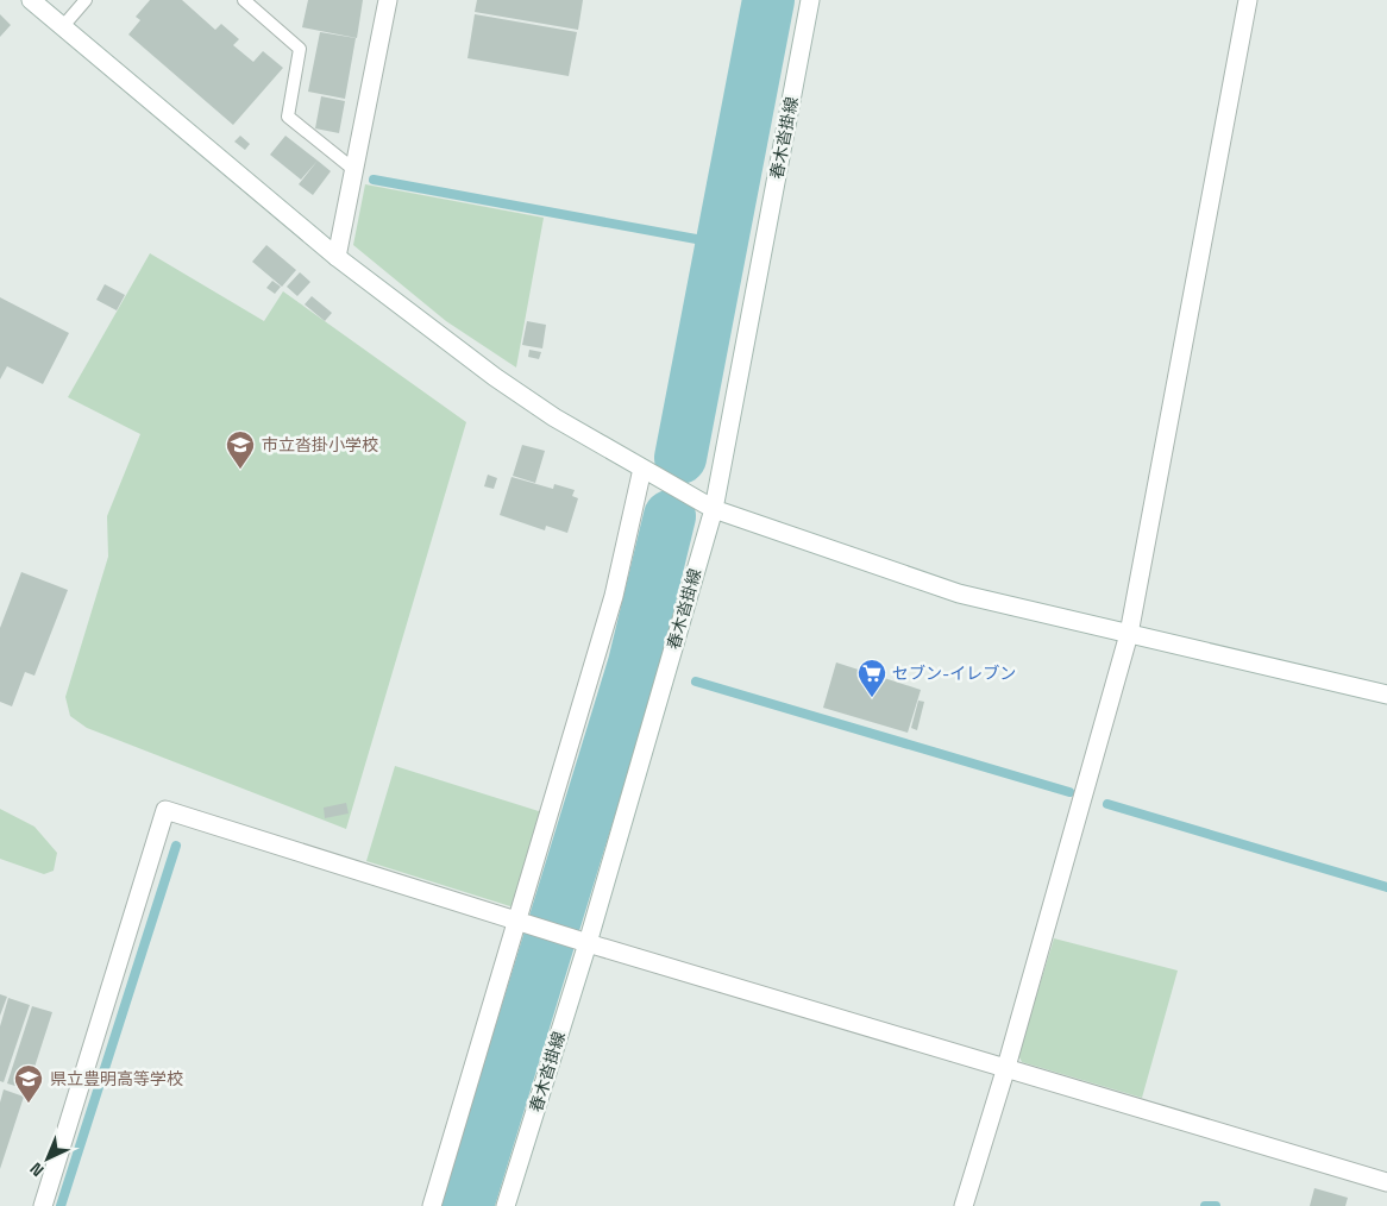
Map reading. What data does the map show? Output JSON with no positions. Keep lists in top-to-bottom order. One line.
{"streets":{"street":["春木沓掛線"]},"places":{"school or university":["市立沓掛小学校","県立豊明高等学校"],"supermarket":["セブン-イレブン"]},"north":"bottom left"}
